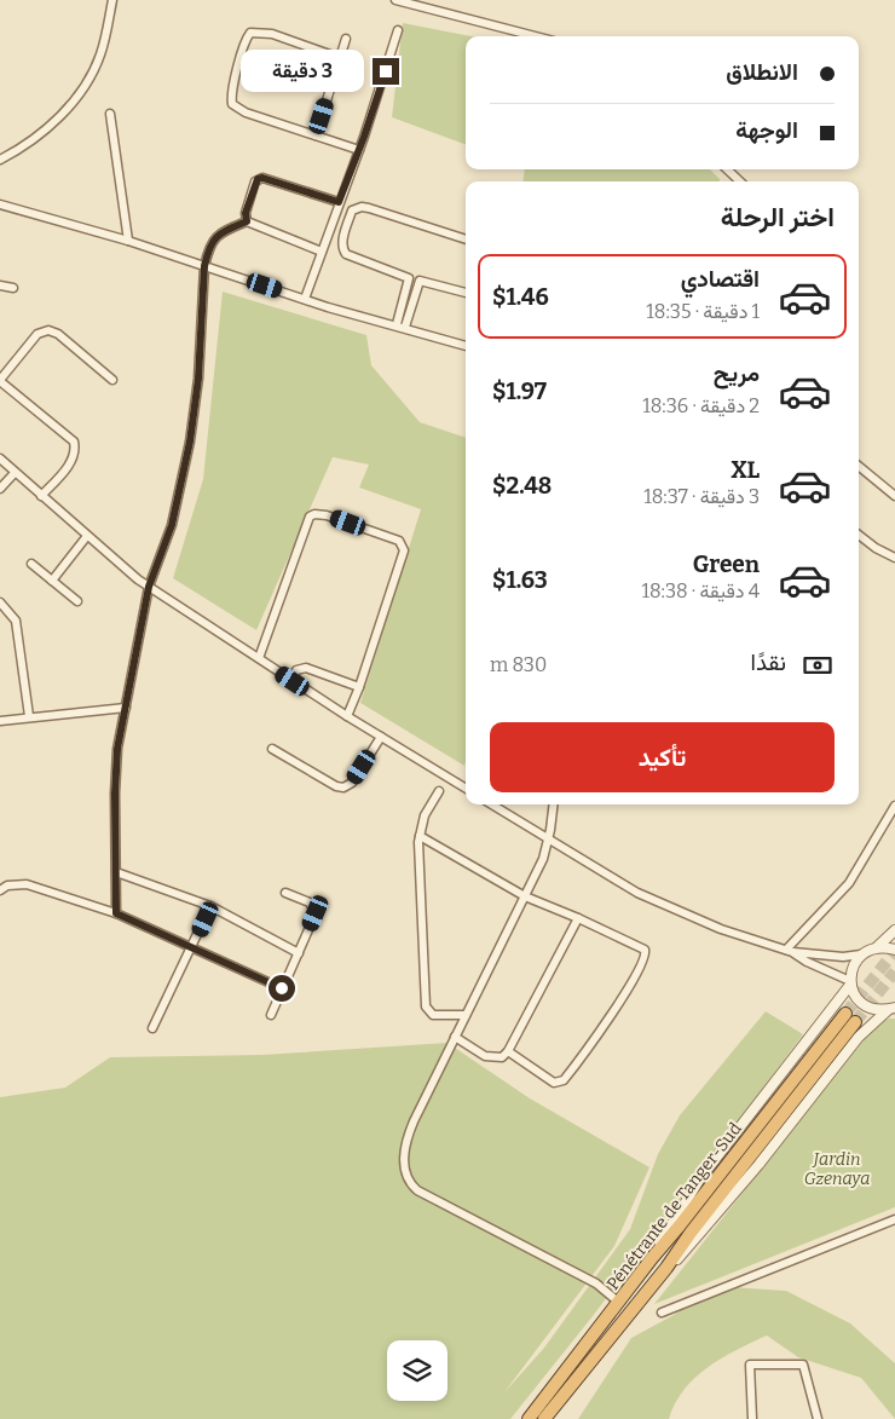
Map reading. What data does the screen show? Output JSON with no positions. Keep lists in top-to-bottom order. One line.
{"streets":{"highway":["Pénétrante de Tanger-Sud"]},"parks":["Jardin Gzenaya"],"page":{"banner":["الانطلاق","الوجهة"],"bubble":"3 دقيقة","heading":"اختر الرحلة","list":[{"name":"اقتصادي","note":"1 دقيقة · 18:35","value":"$1.46"},{"name":"مريح","note":"2 دقيقة · 18:36","value":"$1.97"},{"name":"XL","note":"3 دقيقة · 18:37","value":"$2.48"},{"name":"Green","note":"4 دقيقة · 18:38","value":"$1.63"}],"pay":["نقدًا","830 m"],"buttons":"تأكيد"}}
